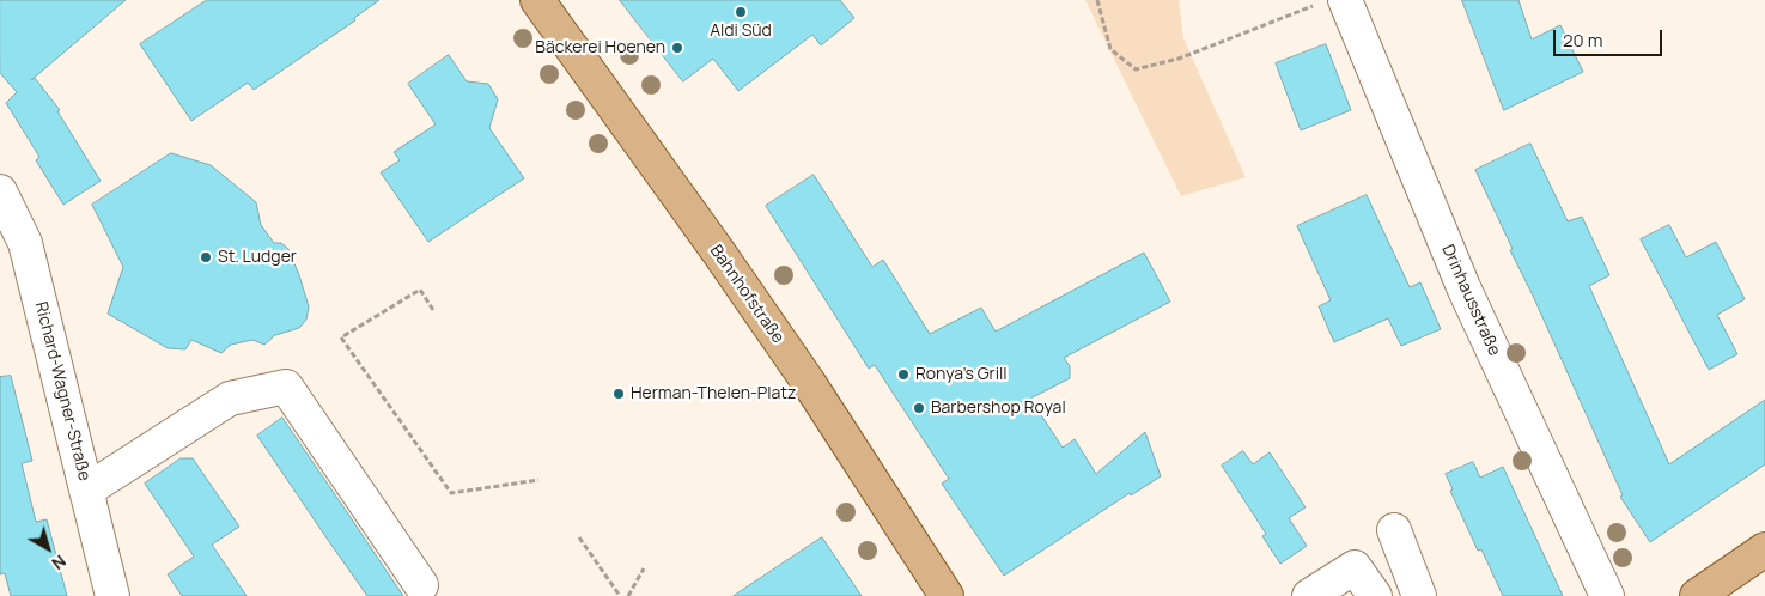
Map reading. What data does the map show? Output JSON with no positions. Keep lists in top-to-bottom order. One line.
{"streets":{"main road":["Bahnhofstraße"],"street":["Drinhausstraße","Richard-Wagner-Straße"]},"places":["Aldi Süd","Bäckerei Hoenen","St. Ludger","Ronya’s Grill","Herman-Thelen-Platz","Barbershop Royal"],"scale_bar":"20 m","north":"bottom right"}
